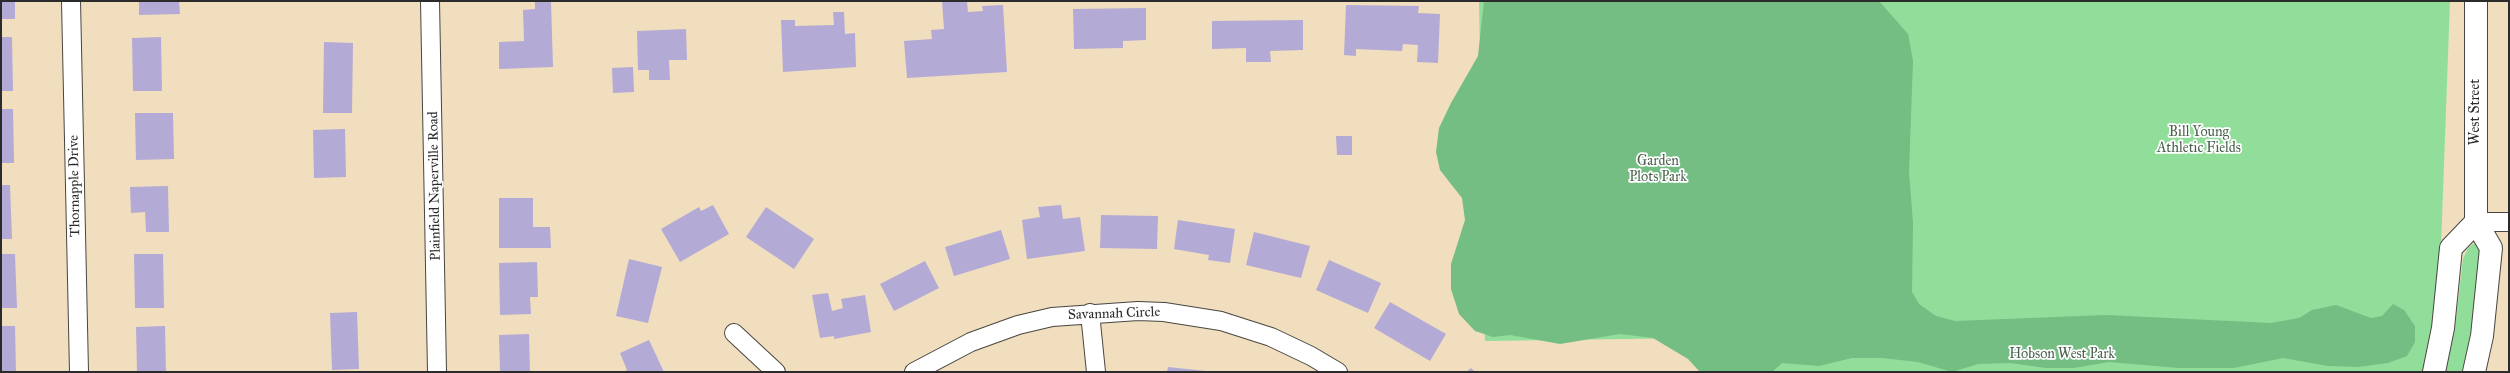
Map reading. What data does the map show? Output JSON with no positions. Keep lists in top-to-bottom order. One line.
{"streets":{"street":["West Street","Thornapple Drive","Plainfield Naperville Road","Savannah Circle"]},"parks":["Bill Young Athletic Fields","Garden Plots Park","Hobson West Park"]}
